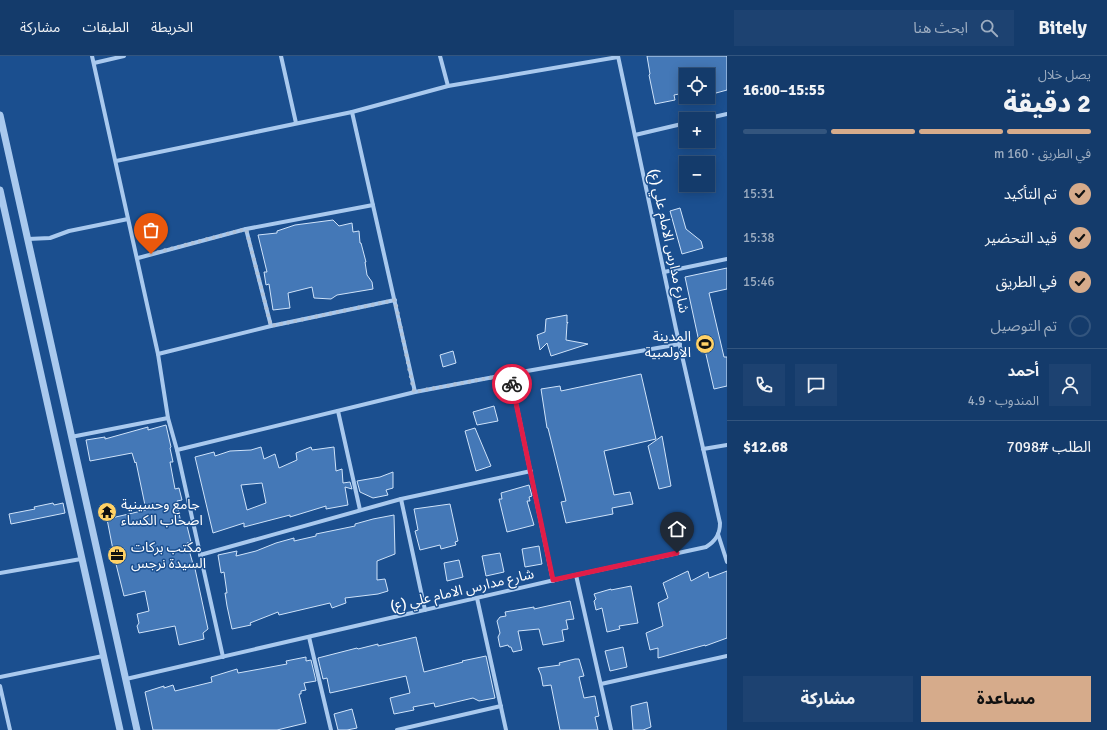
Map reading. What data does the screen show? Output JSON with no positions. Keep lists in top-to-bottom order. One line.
{"streets":{"street":["شارع مدارس الامام علي (ع)"]},"places":{"sports":["المدينة الاولمبية"],"temple":["جامع وحسينية اصحاب الكساء"],"office":["مكتب بركات السيدة نرجس"]},"page":{"header":"Bitely","search":"ابحث هنا","nav":["الخريطة","الطبقات","مشاركة"],"heading":["2 دقيقة","يصل خلال","15:55–16:00"],"panel":["أحمد","المندوب · 4.9","الطلب #7098","$12.68"],"map_buttons":["+","−"],"bar":"في الطريق · 160 m","list":[["تم التأكيد","15:31"],["قيد التحضير","15:38"],["في الطريق","15:46"],"تم التوصيل"],"buttons":["مساعدة","مشاركة"]}}
